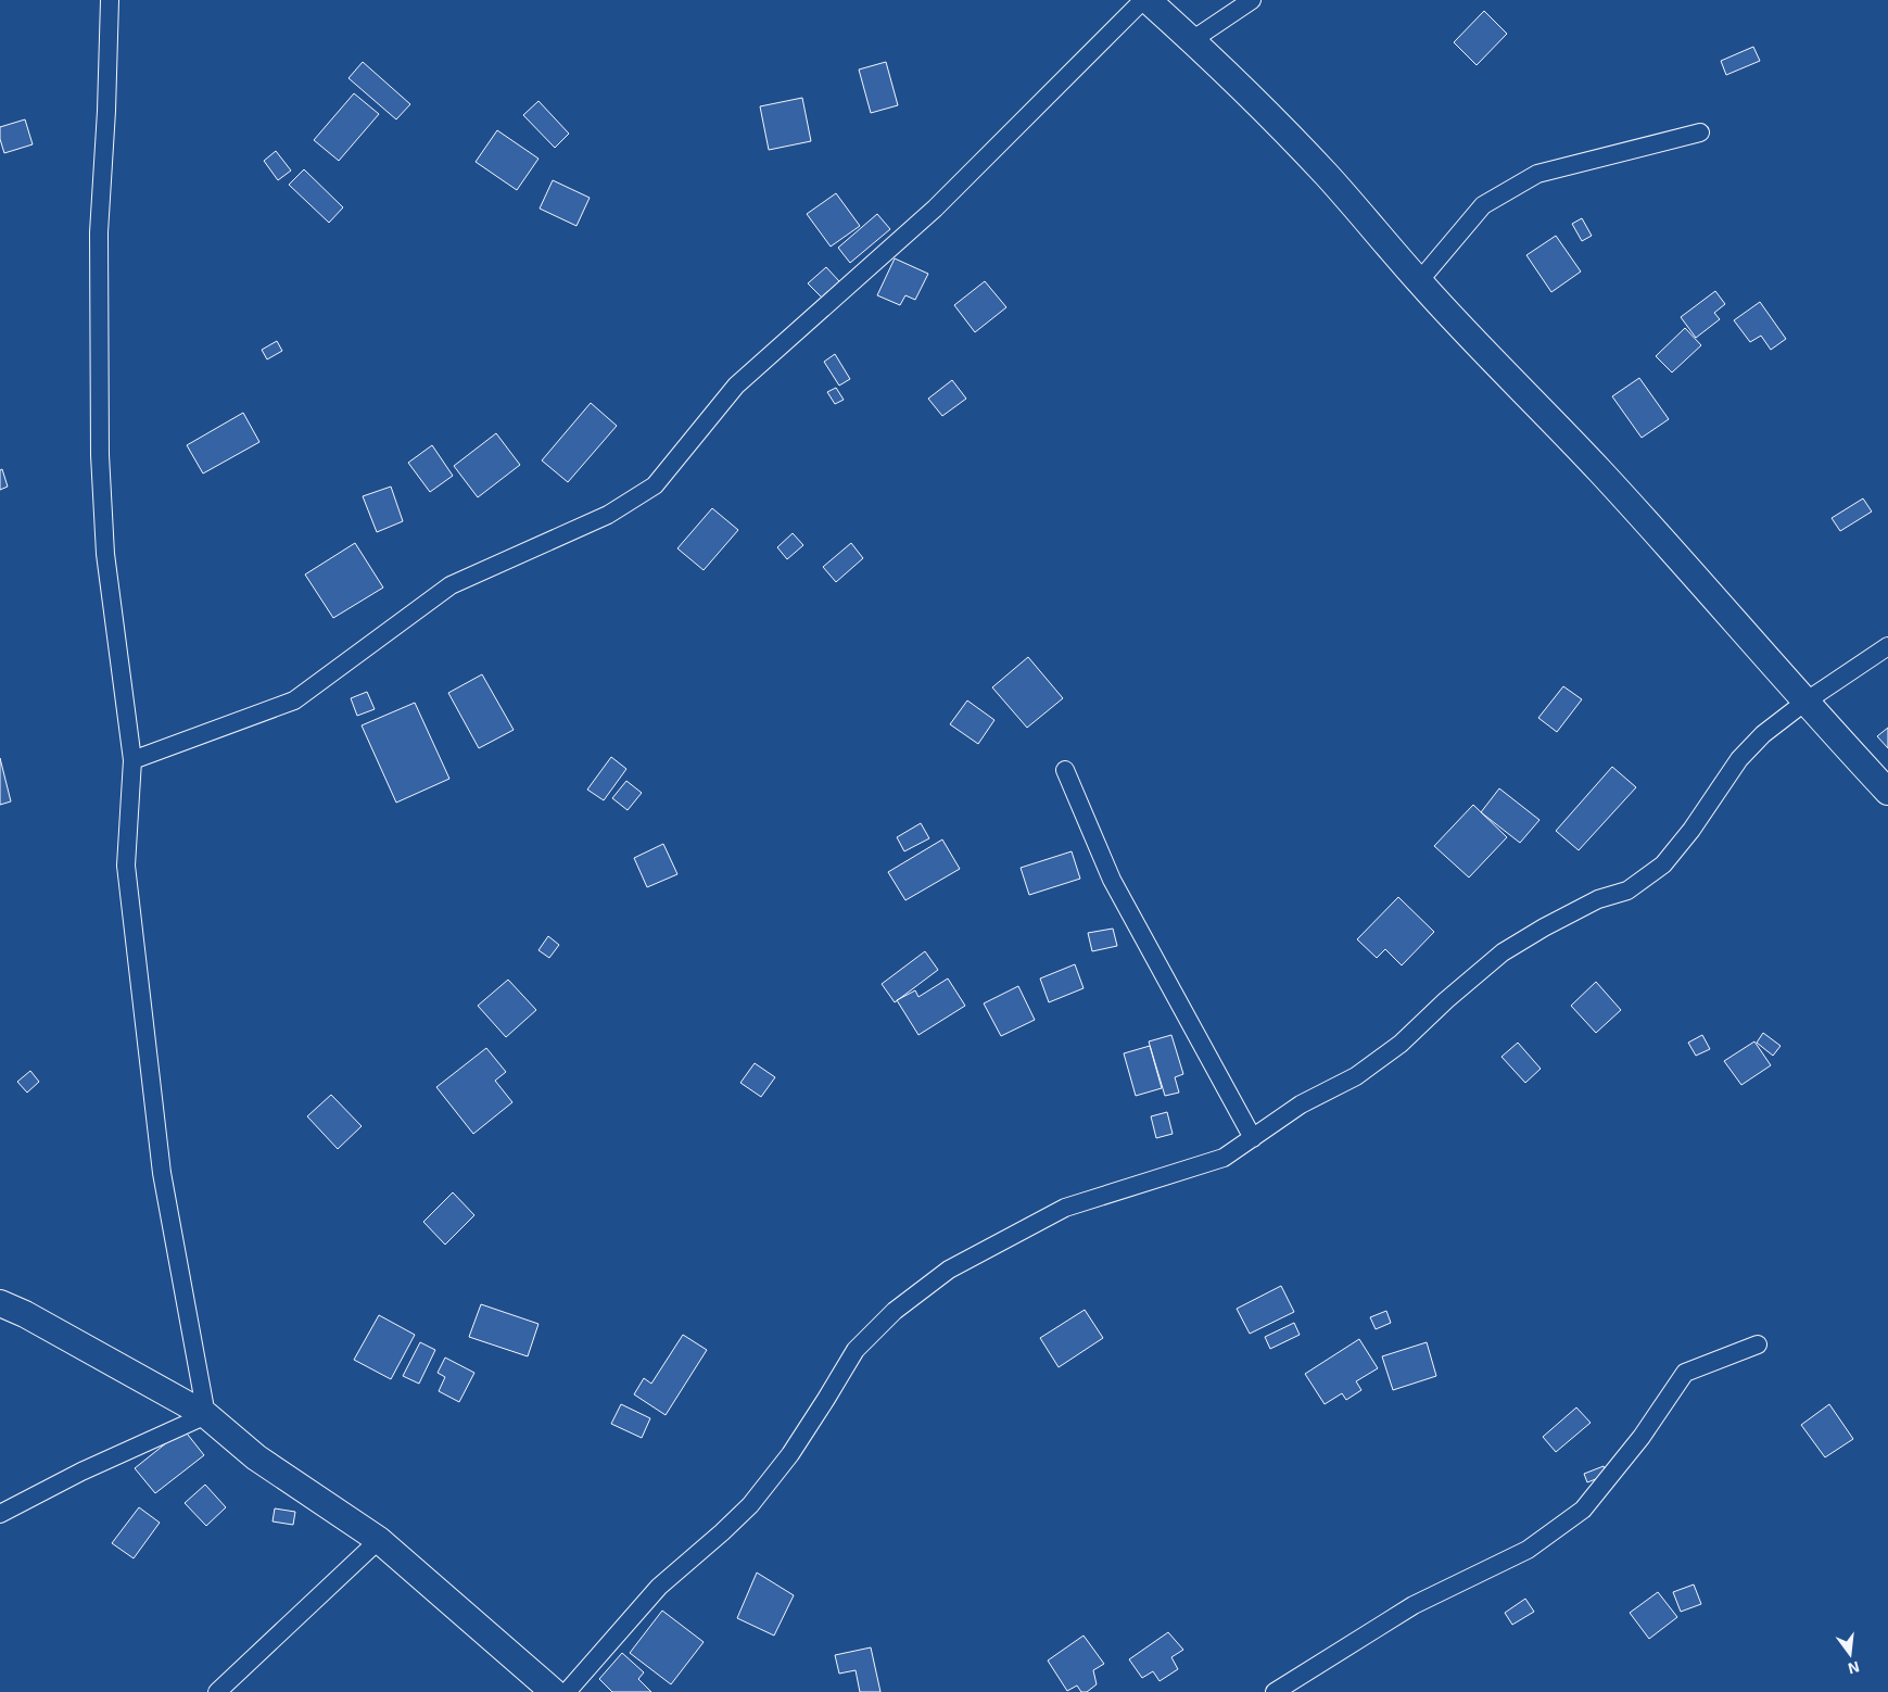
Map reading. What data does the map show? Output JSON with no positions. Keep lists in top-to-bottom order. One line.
{"north":"bottom"}
